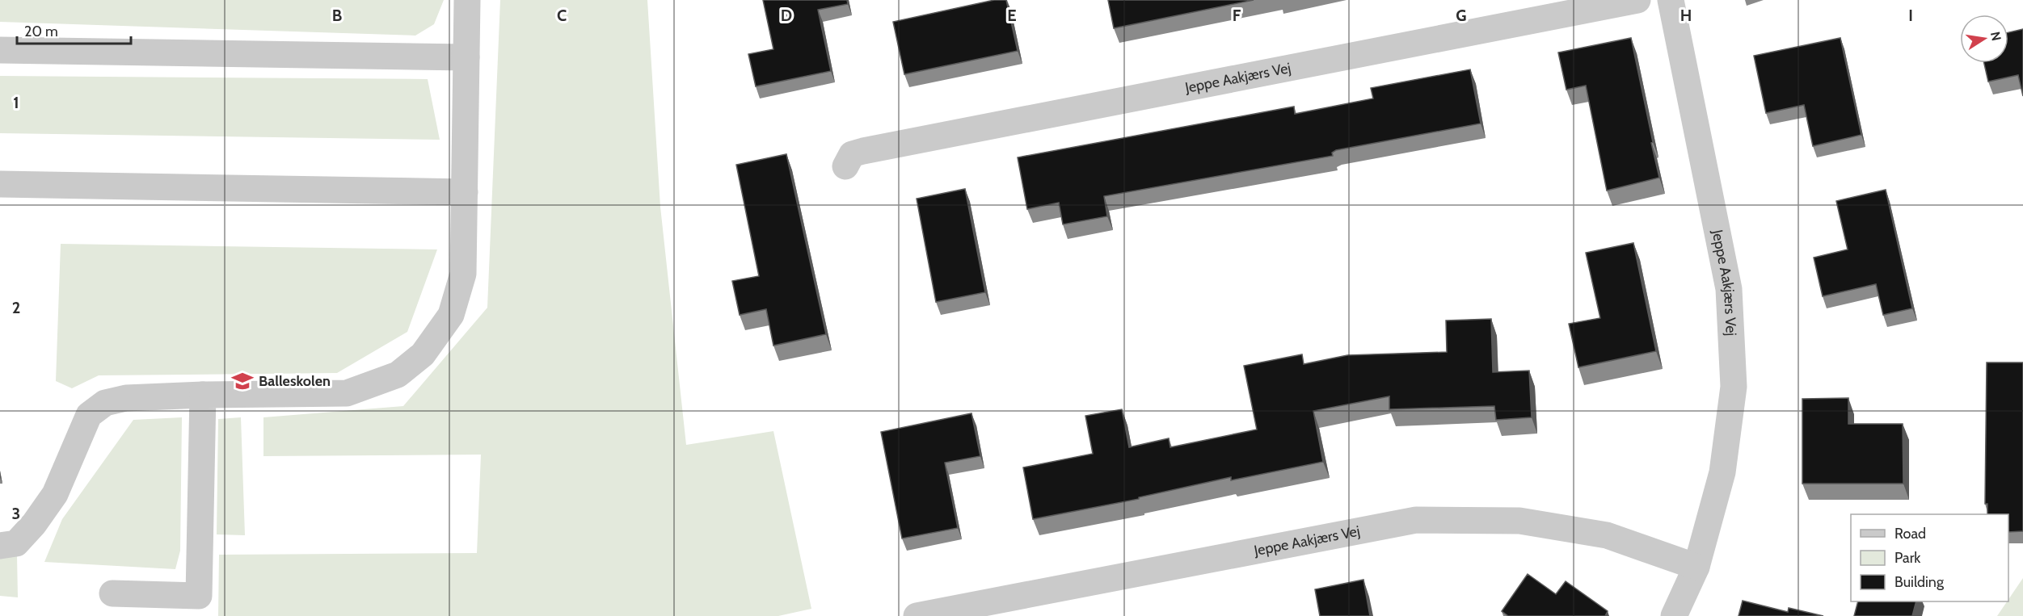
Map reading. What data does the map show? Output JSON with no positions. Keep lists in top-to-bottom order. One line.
{"streets":{"street":["Jeppe Aakjærs Vej"]},"places":{"school or university":["Balleskolen"]},"legend":["Road","Park","Building"],"scale_bar":"20 m","north":"right","grid":{"columns":["B","C","D","E","F","G","H","I"],"rows":["1","2","3"]}}
